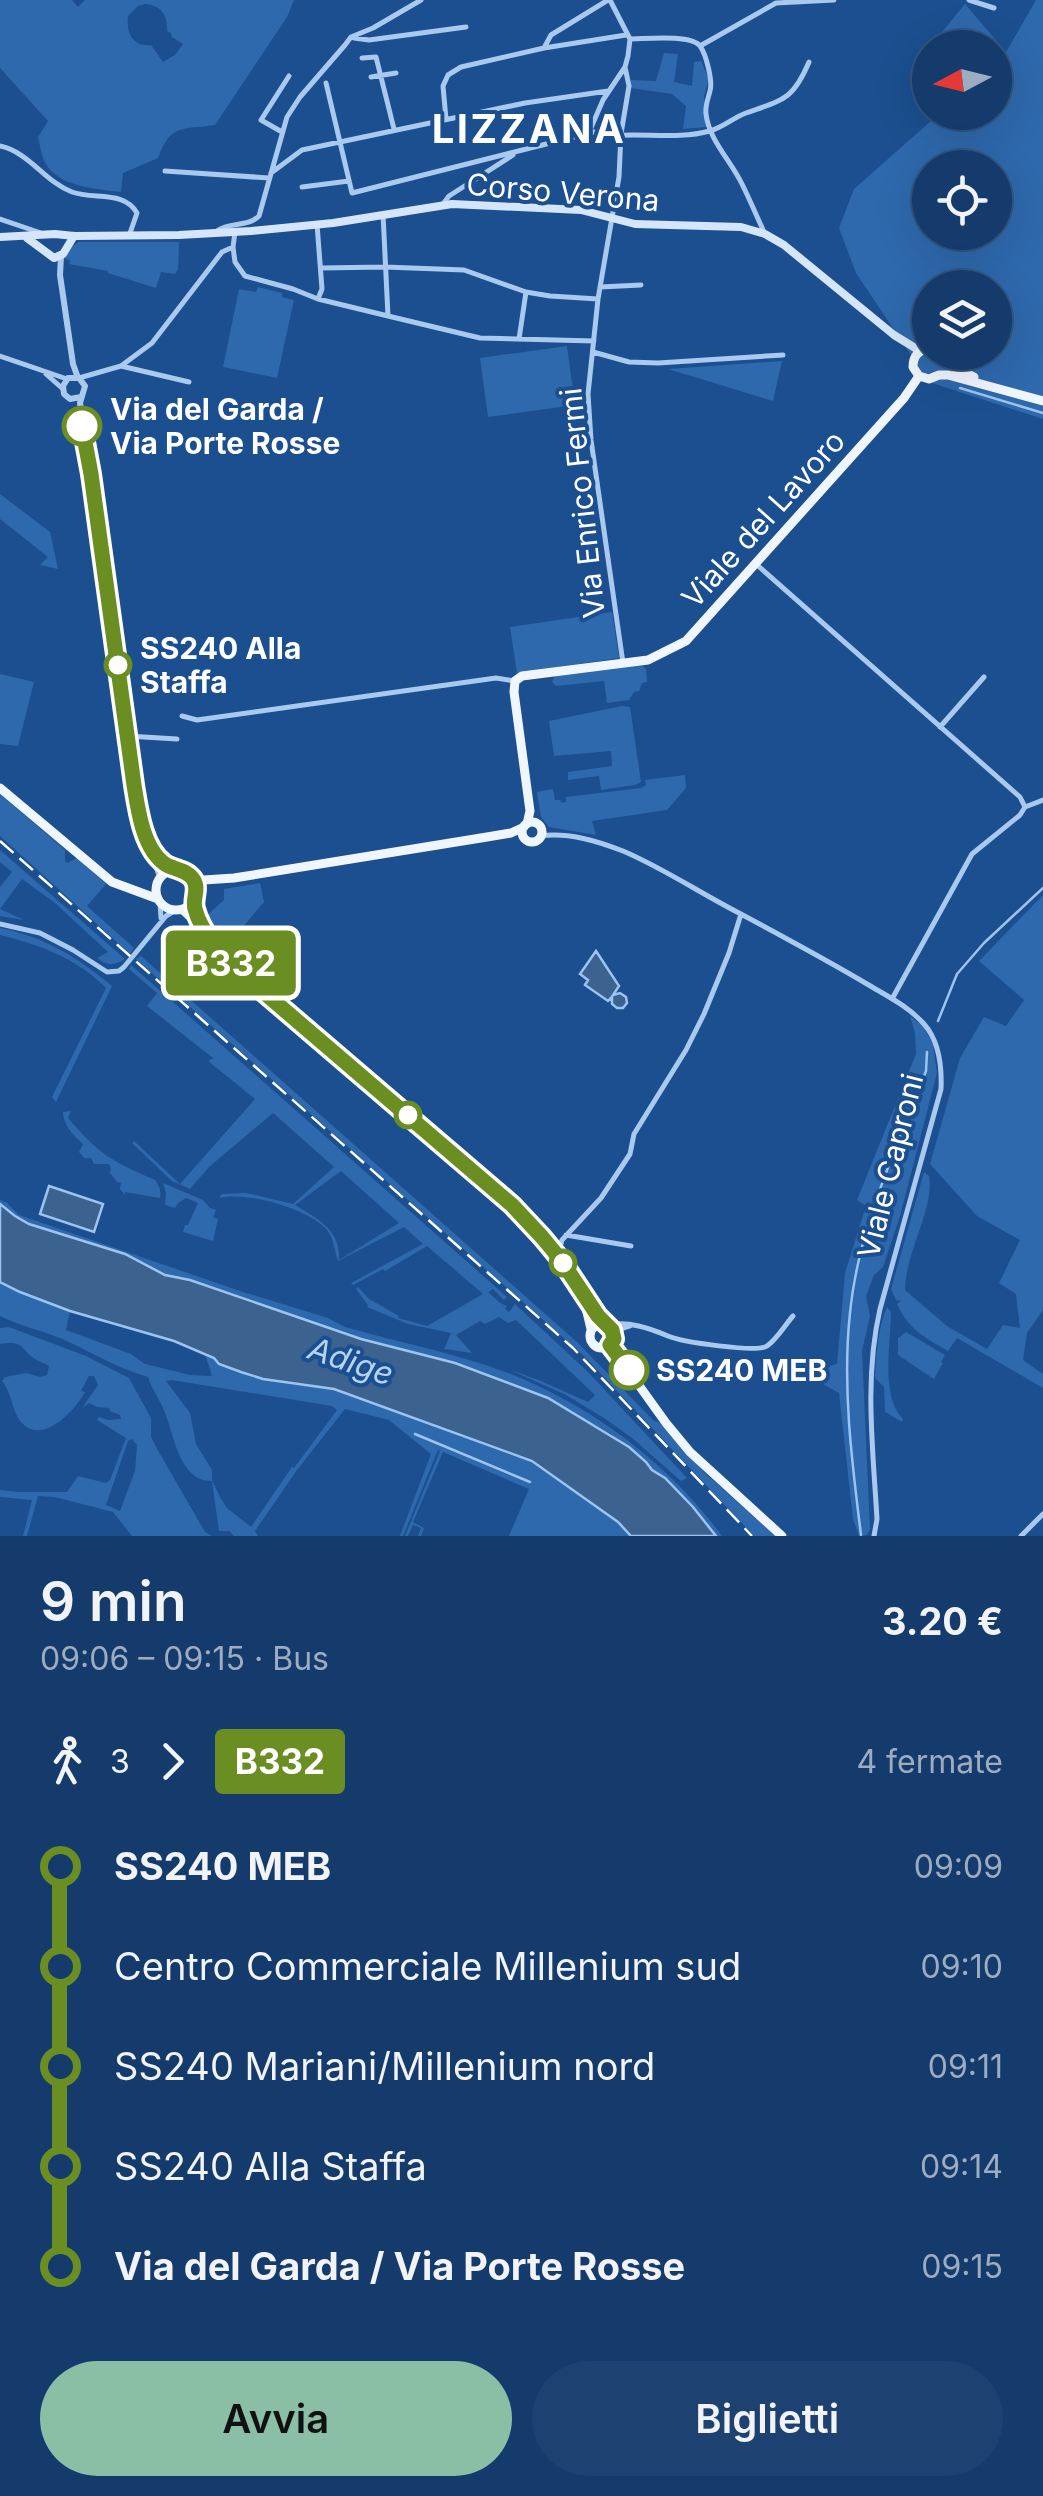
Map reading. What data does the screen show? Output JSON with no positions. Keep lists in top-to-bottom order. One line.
{"streets":{"main road":["Corso Verona","Viale del Lavoro"],"street":["Via Enrico Fermi","Viale Caproni"]},"crossings":[["Corso Verona","Via Enrico Fermi"],["Via Enrico Fermi","Viale del Lavoro"]],"districts":["LIZZANA"],"water":["Adige"],"places":["Via del Garda / Via Porte Rosse","SS240 Alla Staffa","SS240 MEB"],"lines":["bus line B332"],"north":"left","page":{"on_map":"B332","heading":["9 min","09:06 – 09:15 · Bus","3.20 €"],"legs":["3","B332","4 fermate"],"list":[{"name":"SS240 MEB","value":"09:09"},{"name":"Centro Commerciale Millenium sud","value":"09:10"},{"name":"SS240 Mariani/Millenium nord","value":"09:11"},{"name":"SS240 Alla Staffa","value":"09:14"},{"name":"Via del Garda / Via Porte Rosse","value":"09:15"}],"buttons":["Avvia","Biglietti"]}}
